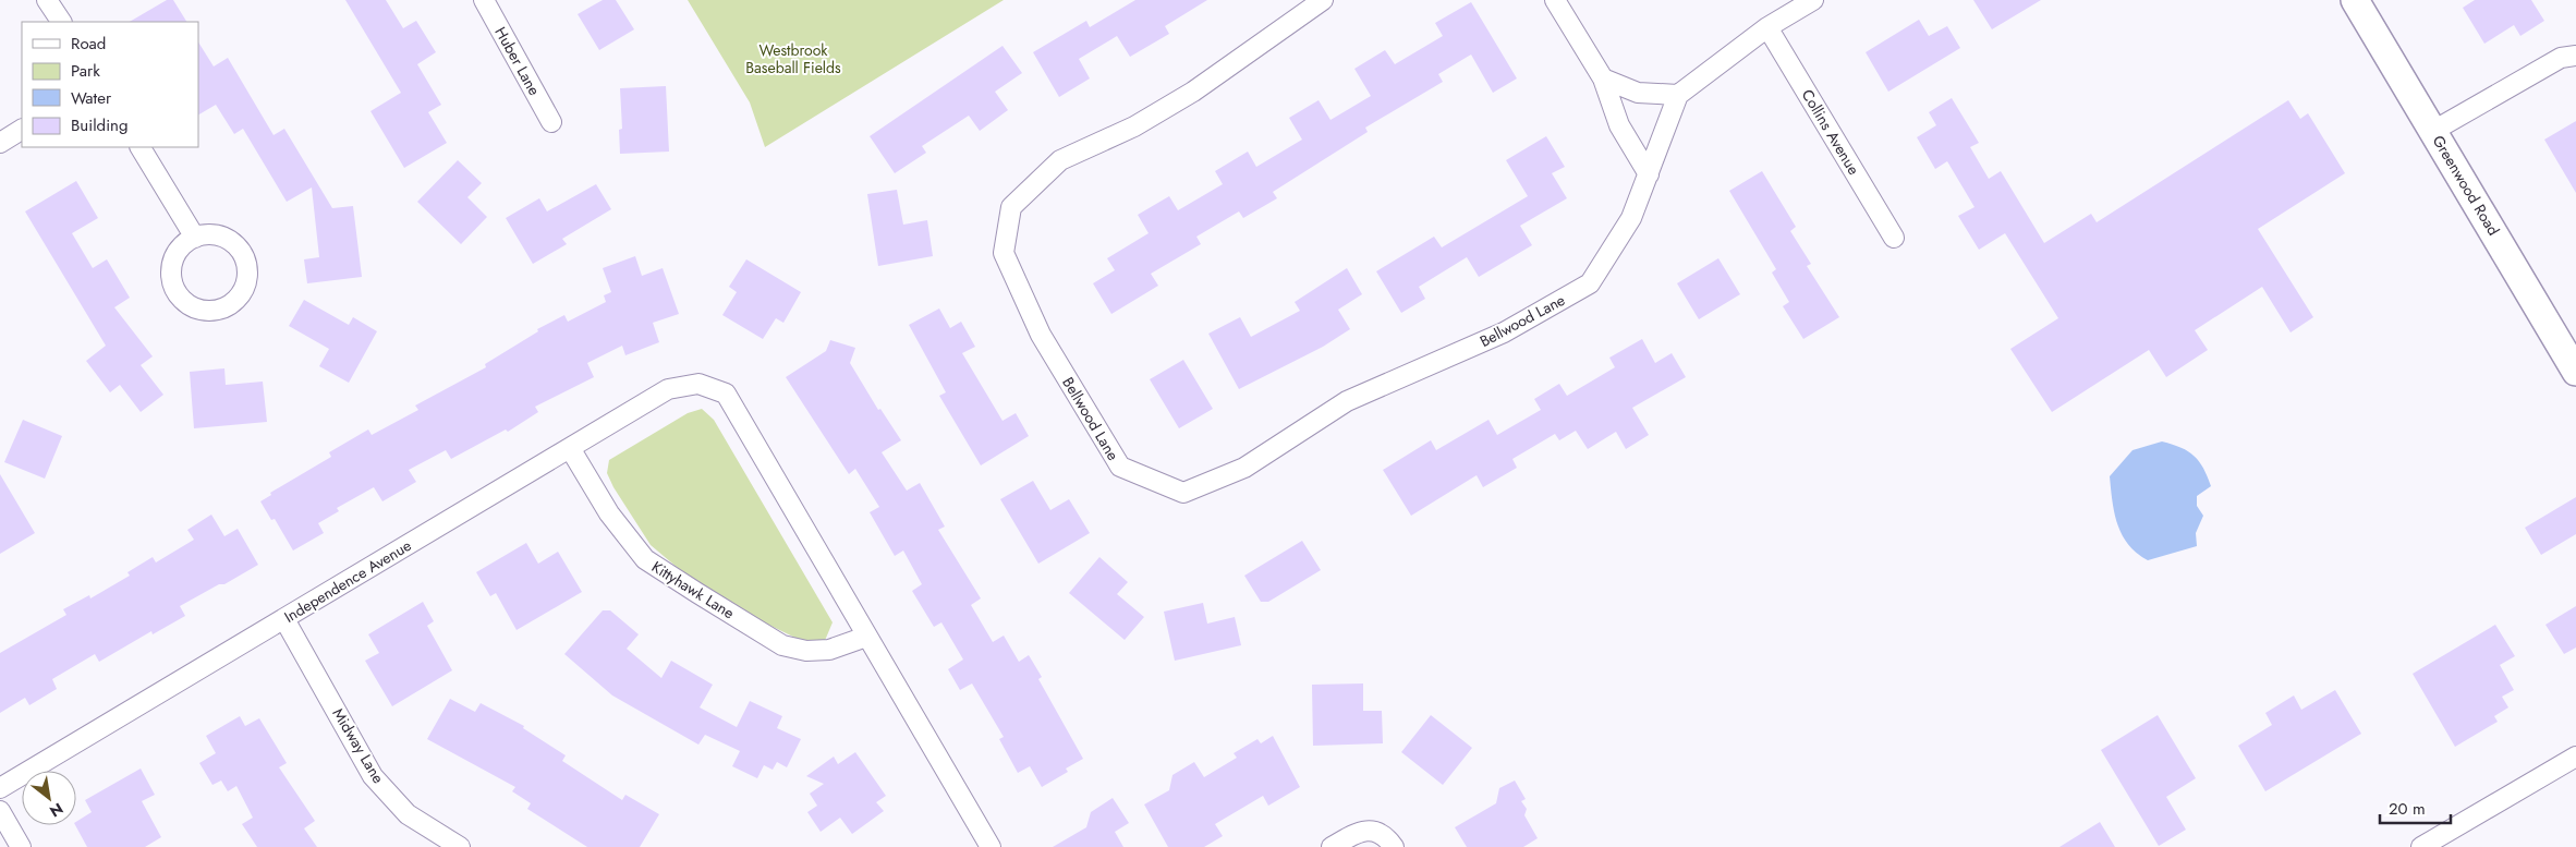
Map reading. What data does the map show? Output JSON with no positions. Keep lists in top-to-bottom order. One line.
{"streets":{"main road":["Greenwood Road"],"street":["Huber Lane","Collins Avenue","Bellwood Lane","Independence Avenue","Kittyhawk Lane","Midway Lane"]},"crossings":[["Independence Avenue","Kittyhawk Lane"],["Independence Avenue","Midway Lane"]],"parks":["Westbrook Baseball Fields"],"legend":["Road","Park","Water","Building"],"scale_bar":"20 m","north":"bottom right"}
